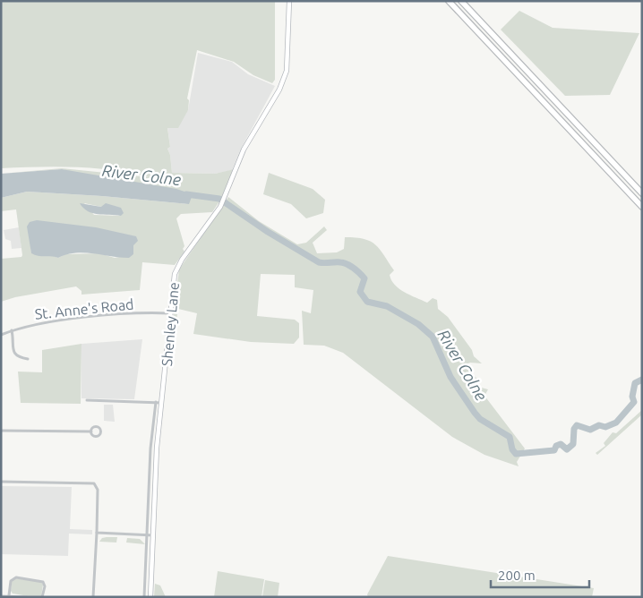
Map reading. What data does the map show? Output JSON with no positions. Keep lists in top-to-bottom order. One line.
{"streets":{"main road":["Shenley Lane"],"street":["St. Anne's Road"]},"crossings":[["St. Anne's Road","Shenley Lane"]],"water":["River Colne"],"scale_bar":"200 m"}
